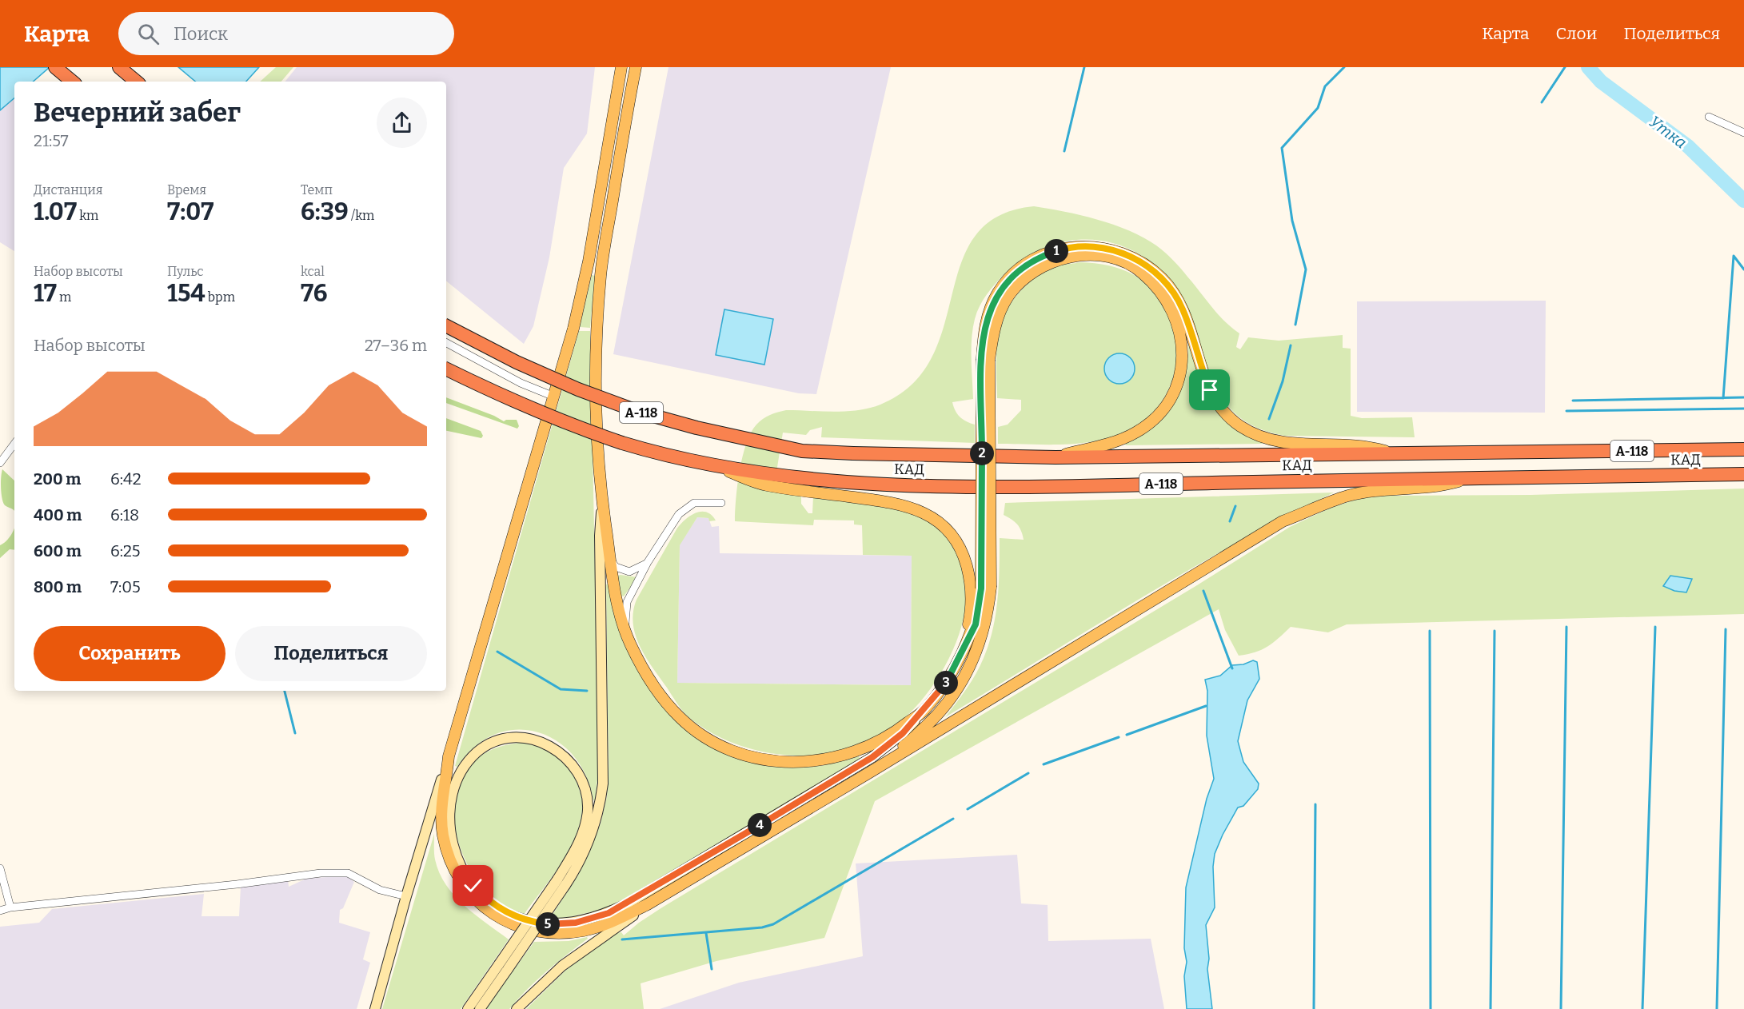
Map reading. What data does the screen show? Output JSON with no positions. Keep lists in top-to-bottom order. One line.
{"streets":{"highway":["А-118","КАД"]},"crossings":[["А-118","КАД"]],"water":["Утка"],"page":{"header":"Карта","search":"Поиск","nav":["Карта","Слои","Поделиться"],"heading":["Вечерний забег","21:57"],"stats":[["Дистанция","1.07 km"],["Время","7:07"],["Темп","6:39 /km"],["Набор высоты","17 m"],["Пульс","154 bpm"],["kcal","76"]],"pins":["1","2","3","4","5"],"chart":["Набор высоты","27–36 m"],"list":[{"name":"200 m","note":"6:42"},{"name":"400 m","note":"6:18"},{"name":"600 m","note":"6:25"},{"name":"800 m","note":"7:05"}],"buttons":["Сохранить","Поделиться"]}}
